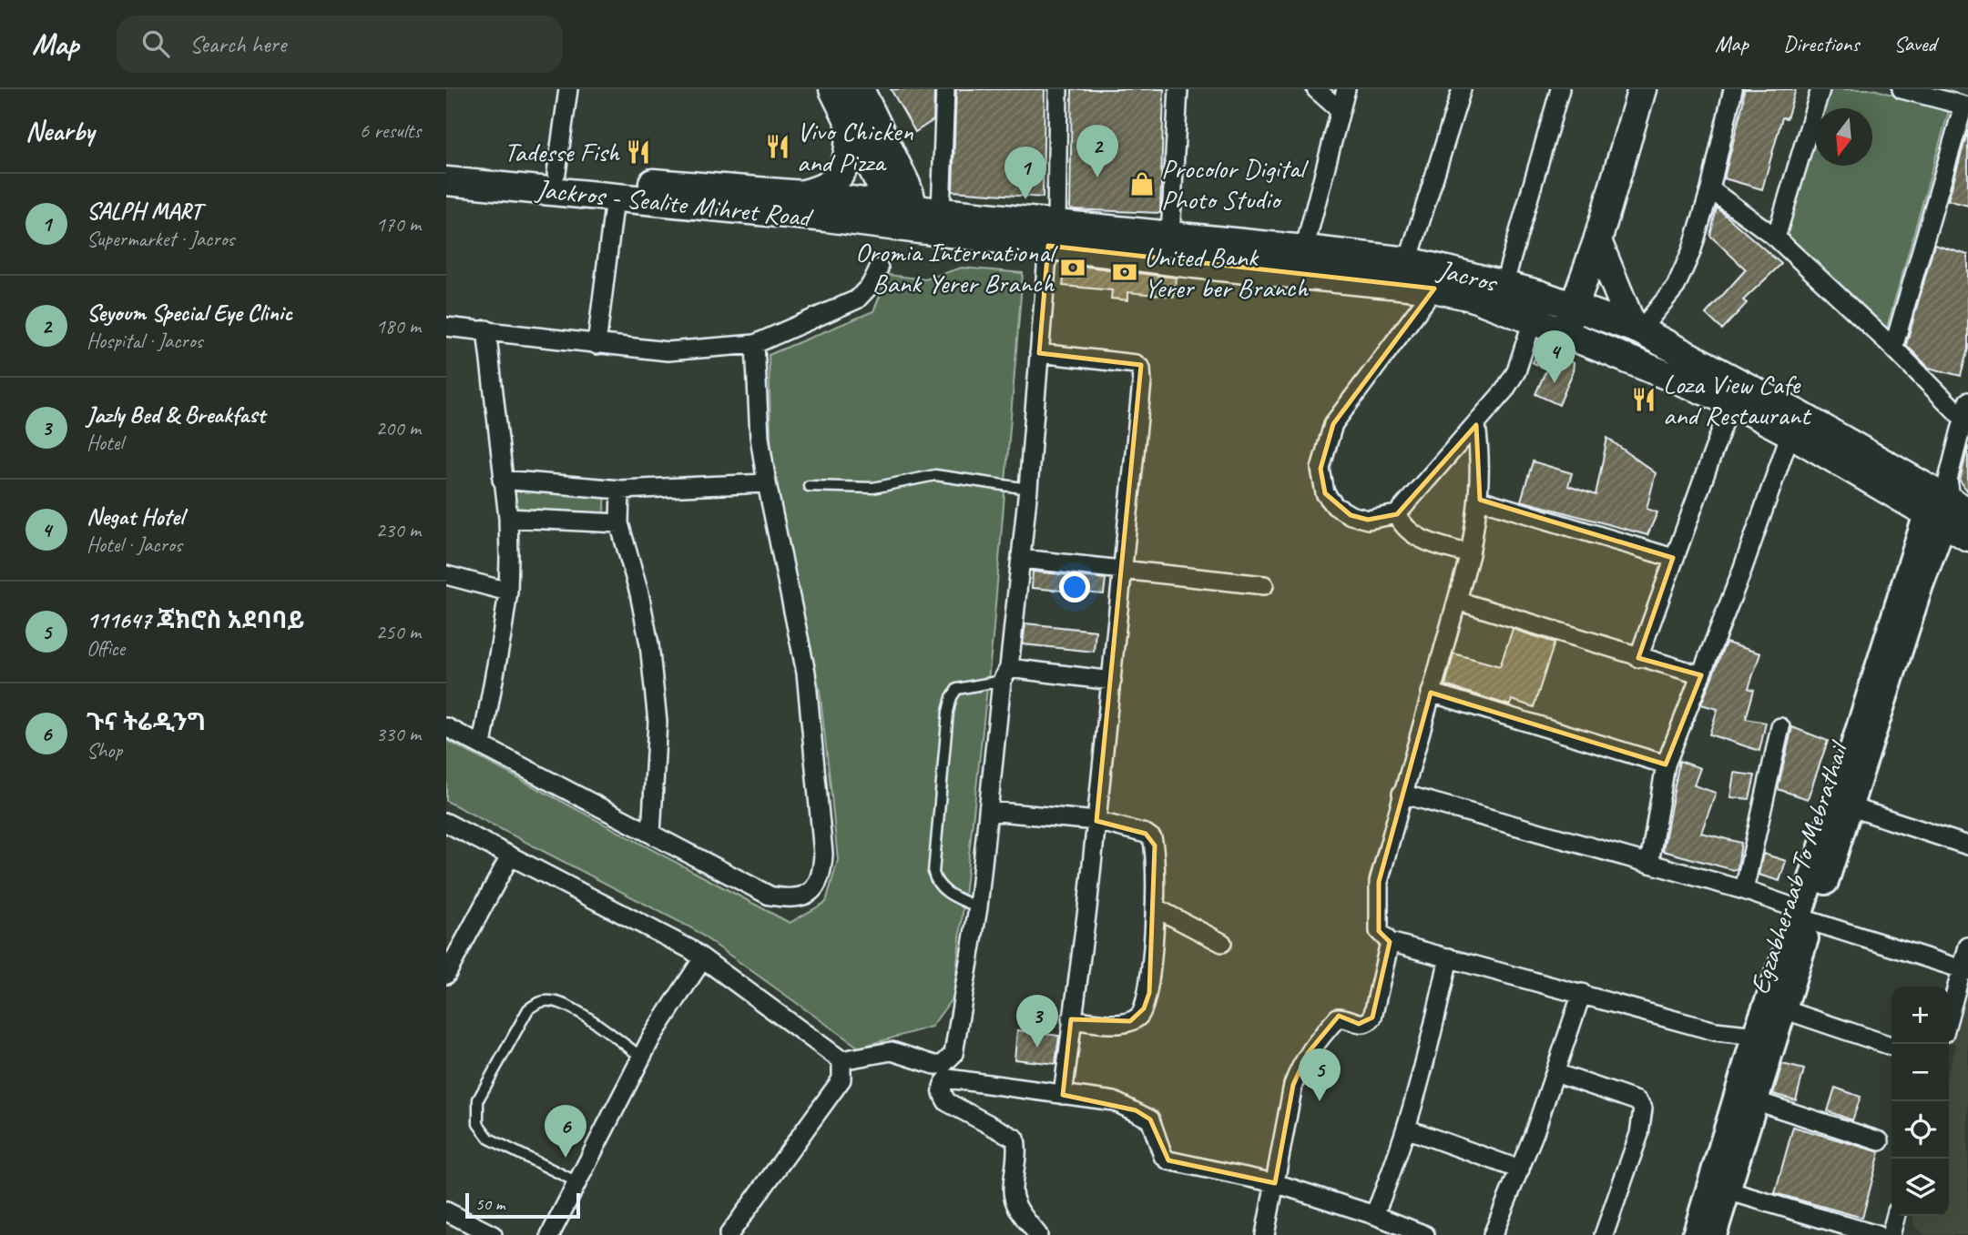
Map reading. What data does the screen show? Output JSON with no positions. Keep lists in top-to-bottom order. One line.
{"streets":{"main road":["Jackros - Sealite Mihret Road","Jacros","Egzabheraab To Mebrathail"]},"crossings":[["Jackros - Sealite Mihret Road","Jacros"],["Jacros","Egzabheraab To Mebrathail"]],"places":{"restaurant":["Vivo Chicken and Pizza","Tadesse Fish","Loza View Cafe and Restaurant"],"shop":["Procolor Digital Photo Studio"],"bank":["Oromia International Bank Yerer Branch","United Bank Yerer ber Branch"]},"scale_bar":"50 m","north":"bottom","page":{"header":"Map","search":"Search here","nav":["Map","Directions","Saved"],"heading":["Nearby","6 results"],"pins":["2","1","4","3","5","6"],"list":[{"mark":"1","name":"SALPH MART","note":"Supermarket · Jacros","value":"170 m"},{"mark":"2","name":"Seyoum Special Eye Clinic","note":"Hospital · Jacros","value":"180 m"},{"mark":"3","name":"Jazly Bed & Breakfast","note":"Hotel","value":"200 m"},{"mark":"4","name":"Negat Hotel","note":"Hotel · Jacros","value":"230 m"},{"mark":"5","name":"111647 ጃክሮስ አደባባይ","note":"Office","value":"250 m"},{"mark":"6","name":"ጉና ትሬዲንግ","note":"Shop","value":"330 m"}],"map_buttons":["+","−"],"scale":"50 m"}}
